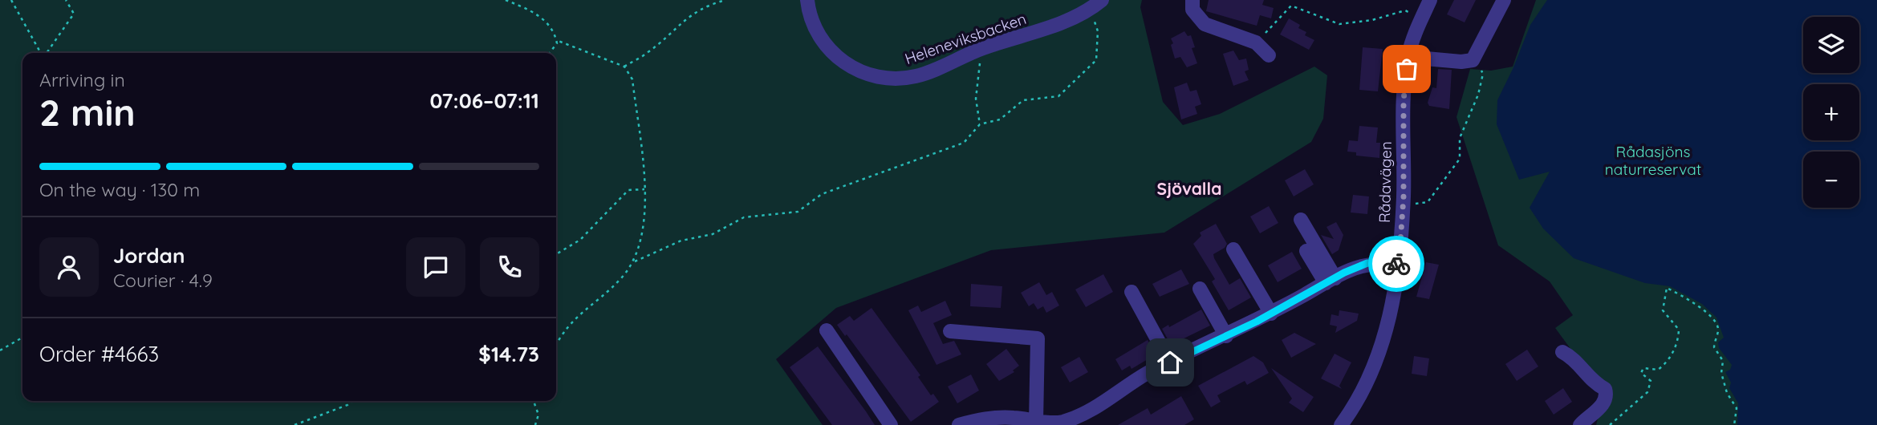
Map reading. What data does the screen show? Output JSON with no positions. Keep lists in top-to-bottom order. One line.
{"streets":{"street":["Heleneviksbacken","Rådavägen"]},"districts":["Sjövalla"],"parks":["Rådasjöns naturreservat"],"page":{"map_buttons":["+","−"],"heading":["2 min","Arriving in","07:06–07:11"],"panel":["Jordan","Courier · 4.9","Order #4663","$14.73"],"bar":"On the way · 130 m"}}
